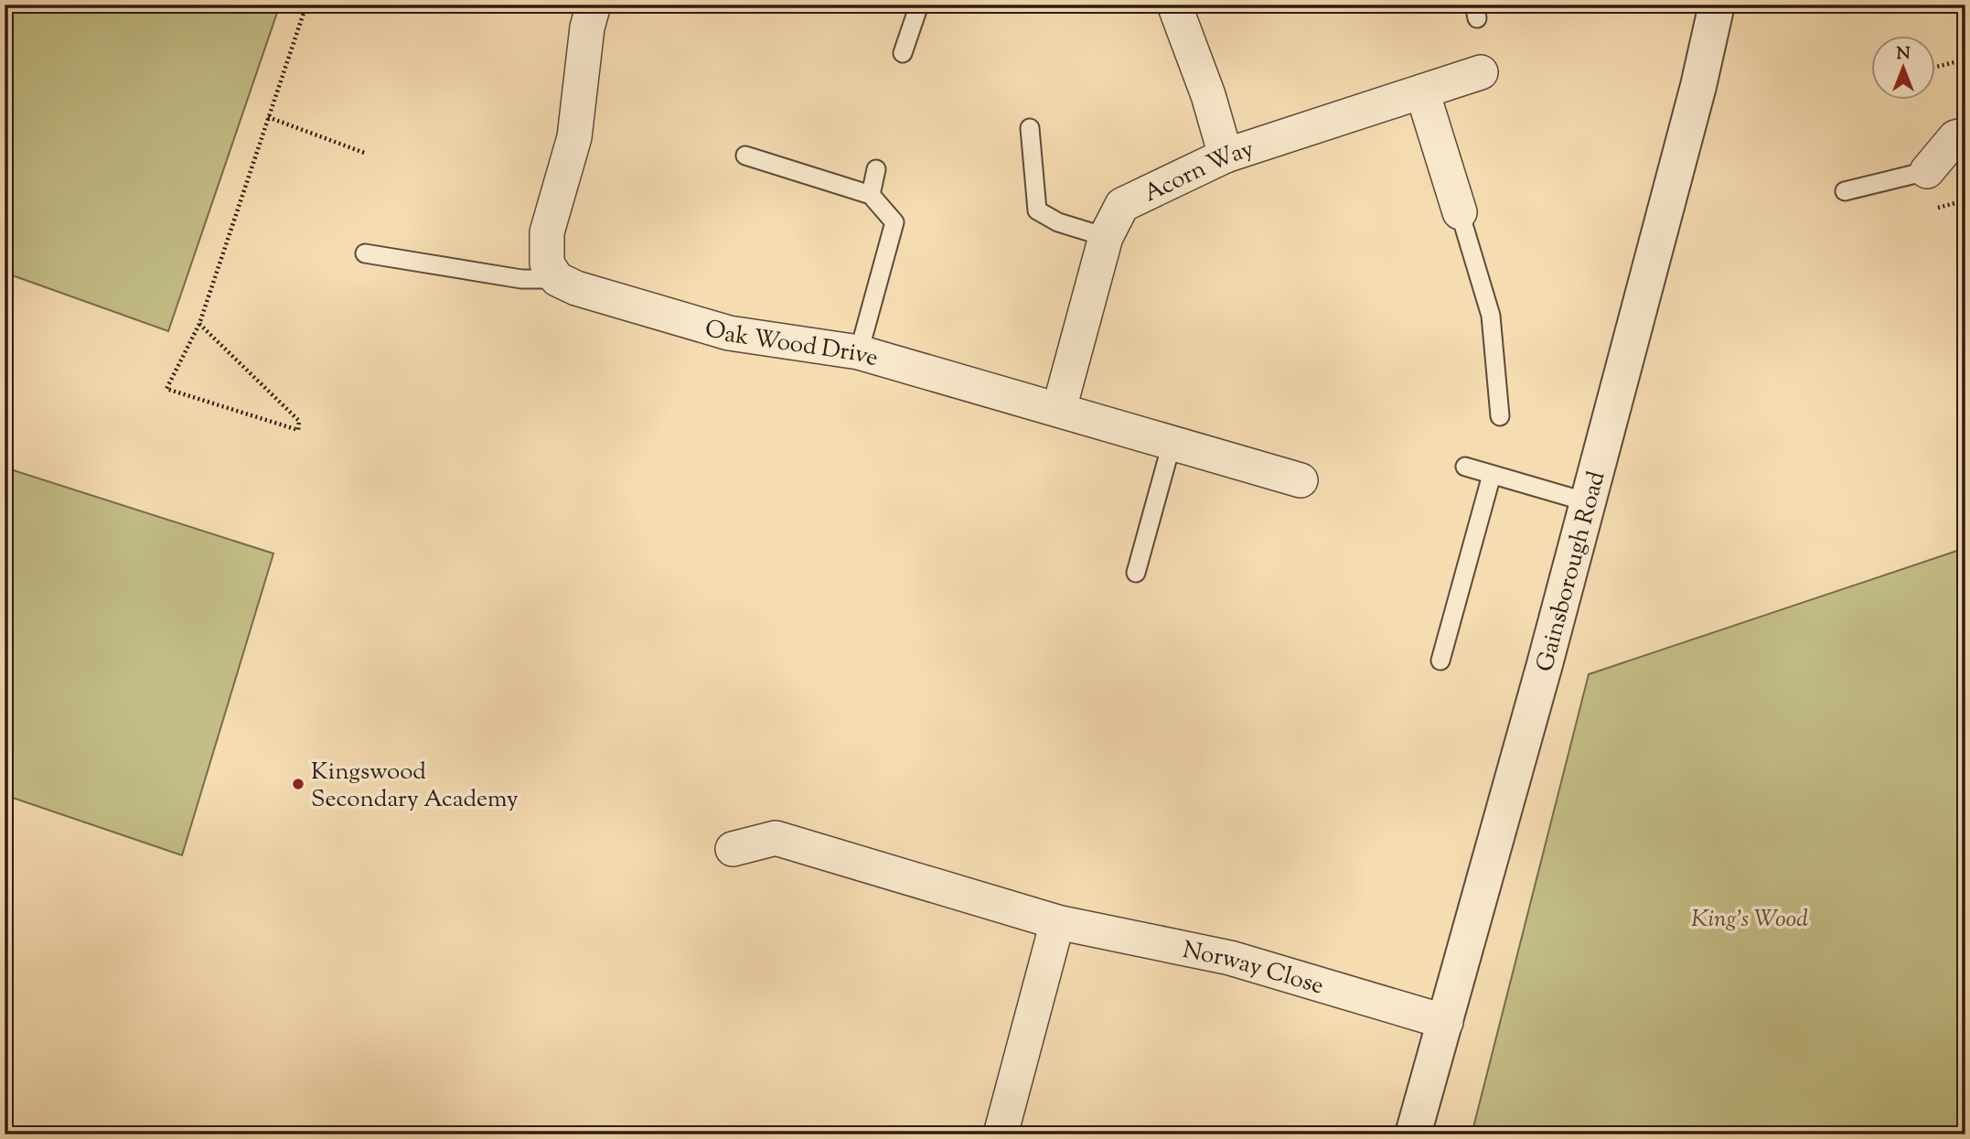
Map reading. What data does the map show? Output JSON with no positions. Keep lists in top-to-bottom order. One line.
{"streets":{"street":["Acorn Way","Oak Wood Drive","Gainsborough Road","Norway Close"]},"crossings":[["Acorn Way","Oak Wood Drive"],["Gainsborough Road","Norway Close"]],"parks":["King's Wood"],"places":["Kingswood Secondary Academy"],"north":"top"}
